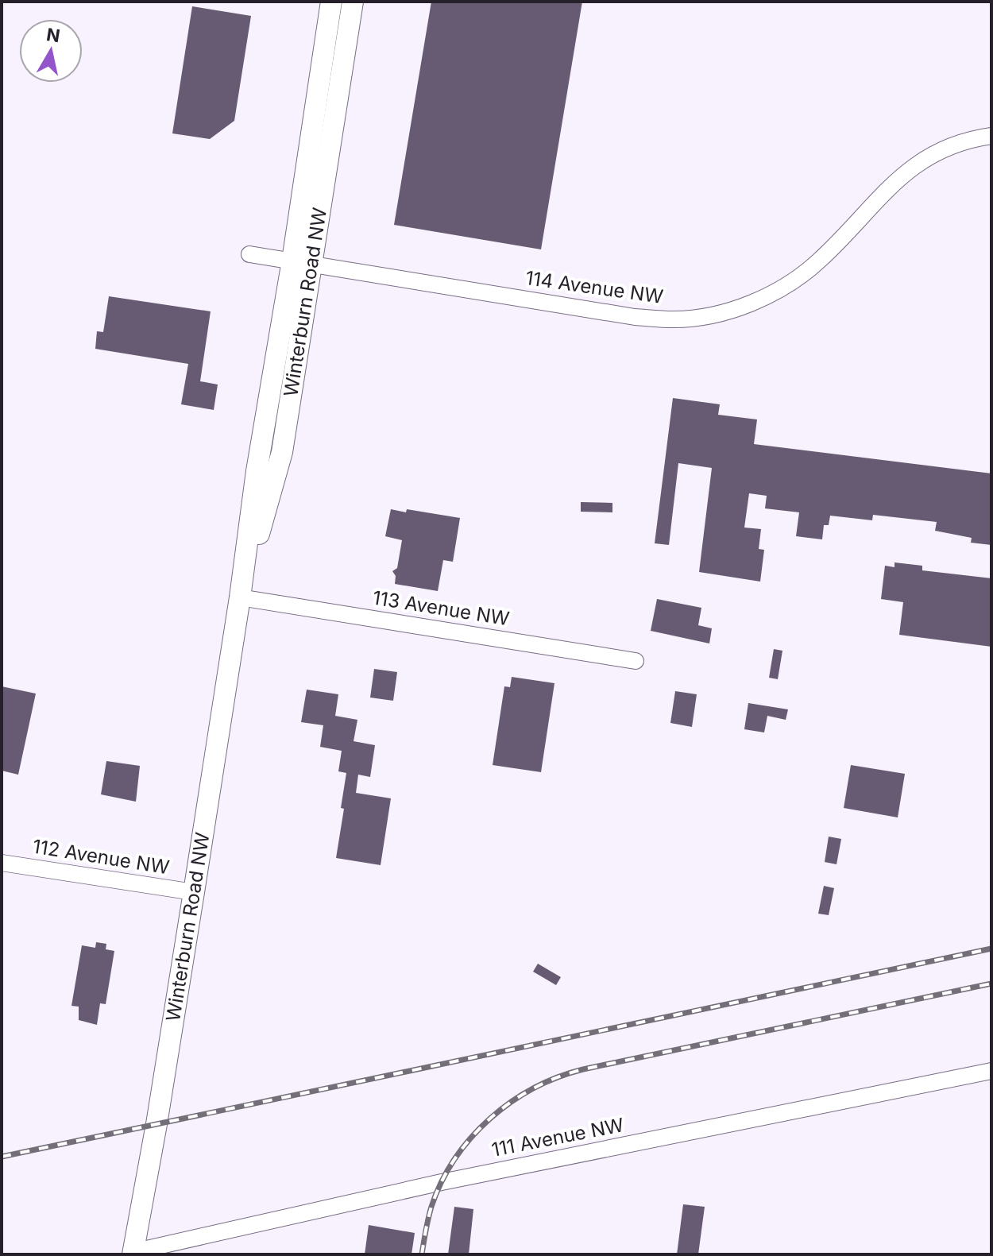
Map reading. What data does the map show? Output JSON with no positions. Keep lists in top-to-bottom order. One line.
{"streets":{"main road":["Winterburn Road NW"],"street":["114 Avenue NW","113 Avenue NW","112 Avenue NW","111 Avenue NW"]},"crossings":[["114 Avenue NW","Winterburn Road NW"],["Winterburn Road NW","113 Avenue NW"],["Winterburn Road NW","112 Avenue NW"],["Winterburn Road NW","111 Avenue NW"]],"north":"top"}
